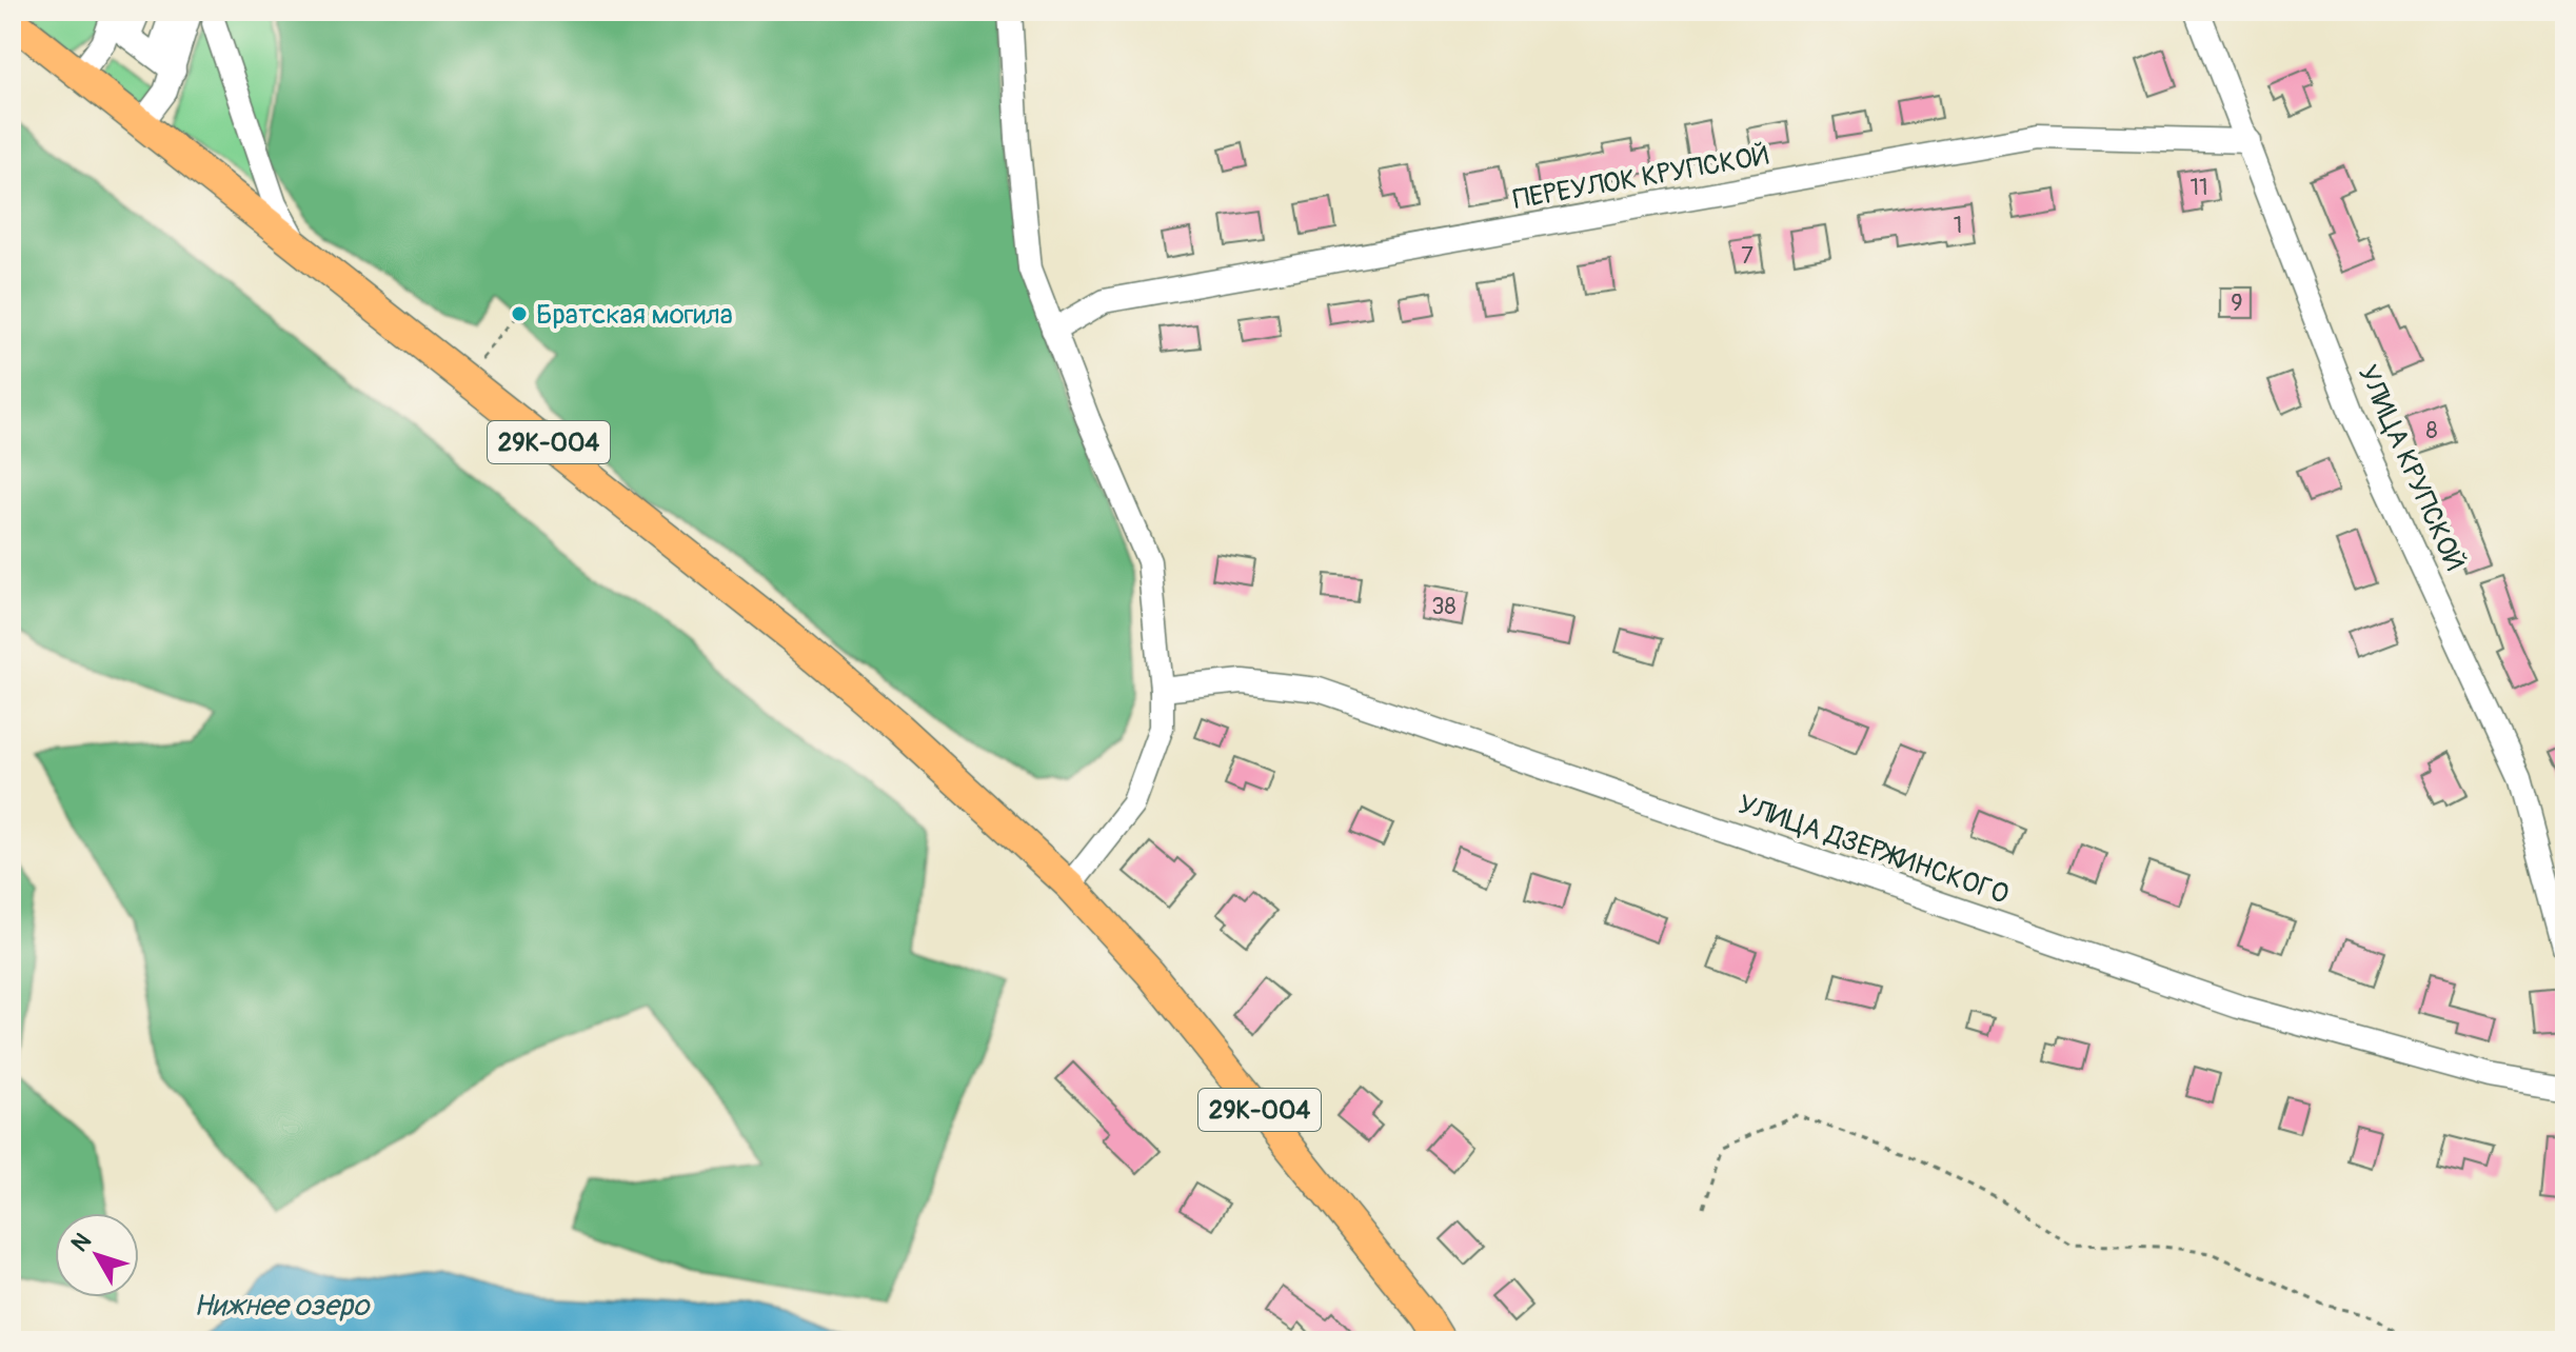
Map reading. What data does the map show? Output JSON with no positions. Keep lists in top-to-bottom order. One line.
{"streets":{"main road":["29К-004"],"street":["ПЕРЕУЛОК КРУПСКОЙ","УЛИЦА КРУПСКОЙ","УЛИЦА ДЗЕРЖИНСКОГО"]},"crossings":[["ПЕРЕУЛОК КРУПСКОЙ","УЛИЦА КРУПСКОЙ"]],"water":["Нижнее озеро"],"places":["Братская могила"],"house_numbers":["11","1","7","9","8","38"],"north":"top left"}
